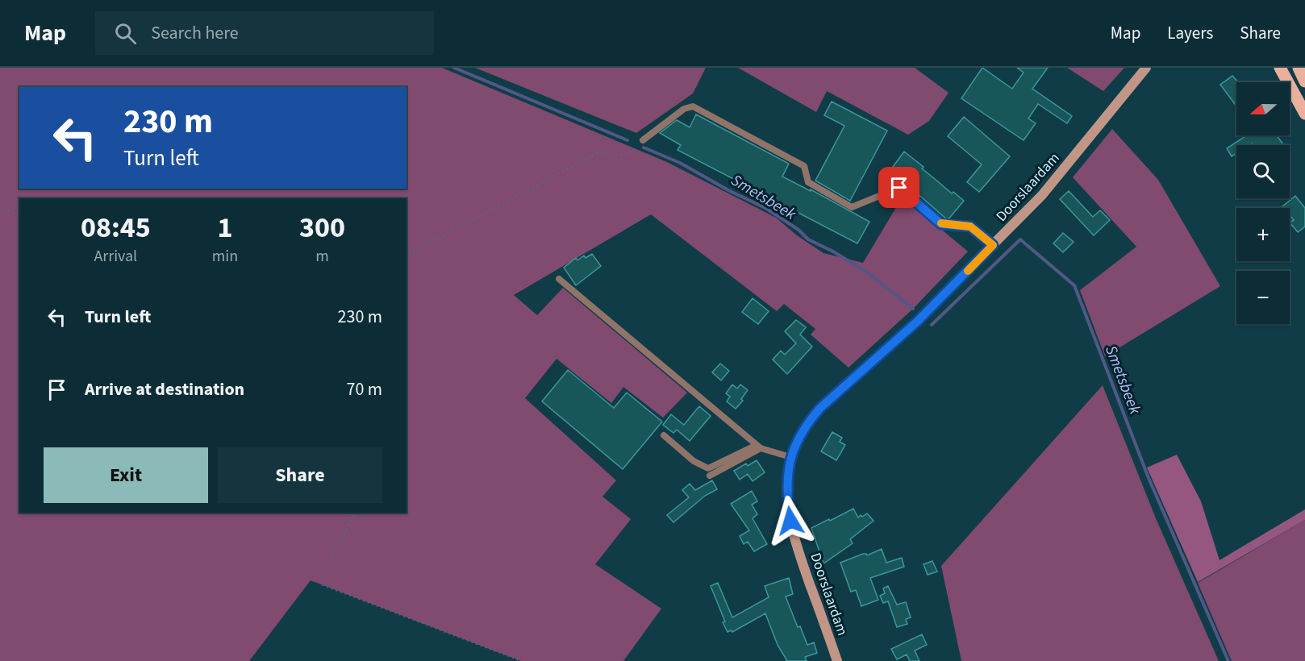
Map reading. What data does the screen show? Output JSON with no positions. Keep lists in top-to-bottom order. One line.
{"streets":{"street":["Doorslaardam"]},"water":["Smetsbeek"],"north":"left","page":{"header":"Map","search":"Search here","nav":["Map","Layers","Share"],"map_buttons":["+","−"],"turn":["230 m","Turn left"],"eta":["08:45","Arrival","1","min","300","m"],"list":[{"name":"Turn left","value":"230 m"},{"name":"Arrive at destination","value":"70 m"}],"buttons":["Exit","Share"]}}
